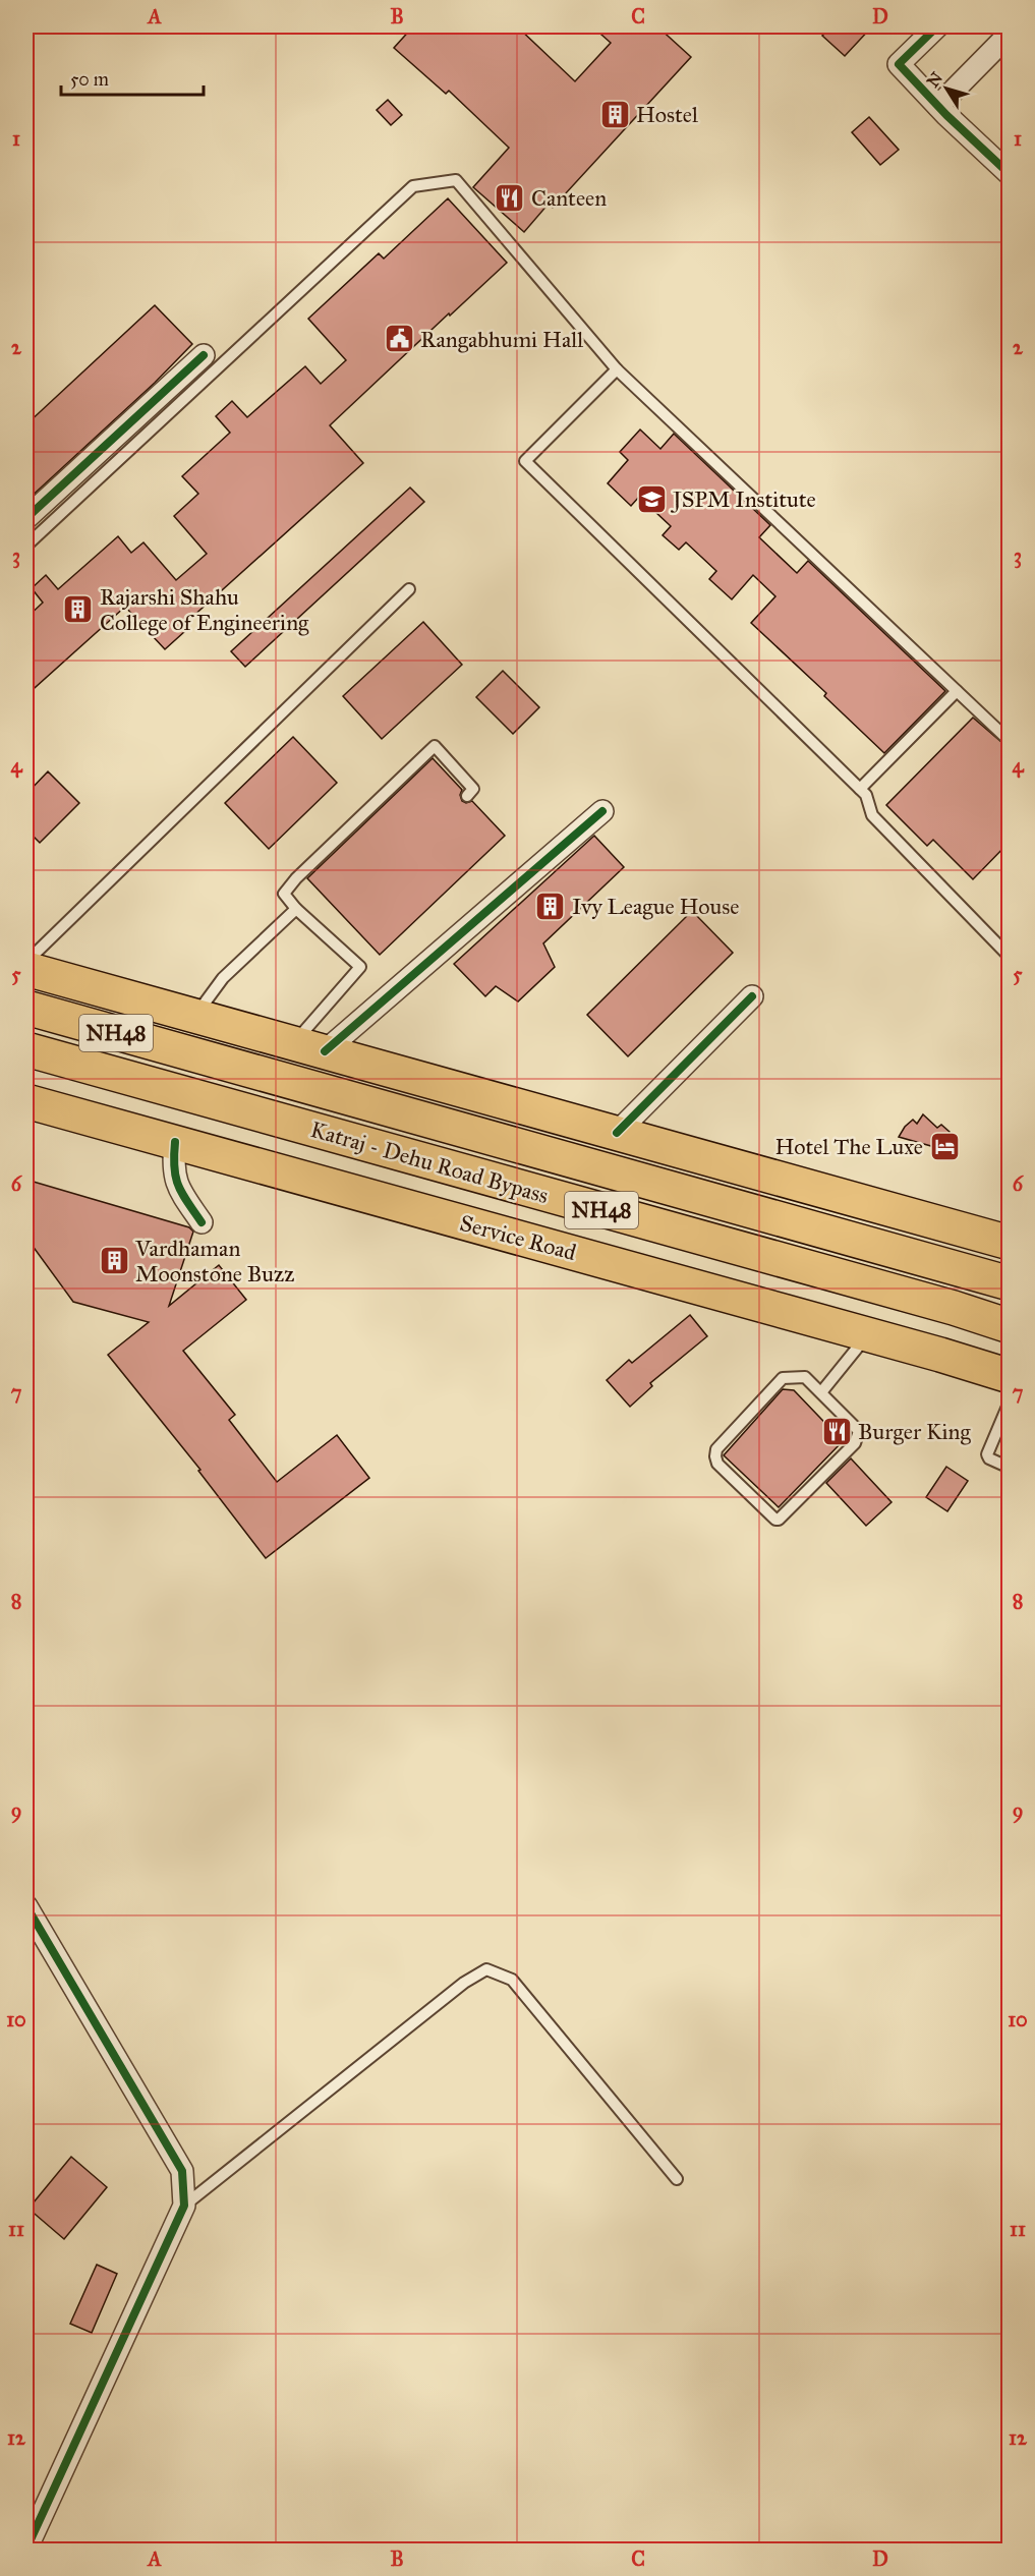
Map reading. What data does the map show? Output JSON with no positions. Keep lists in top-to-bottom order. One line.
{"streets":{"main road":["NH48","Katraj - Dehu Road Bypass","Service Road"]},"places":{"building":["Hostel","Rajarshi Shahu College of Engineering","Ivy League House","Vardhaman Moonstone Buzz"],"restaurant":["Canteen","Burger King"],"public building":["Rangabhumi Hall"],"school or university":["JSPM Institute"],"hotel":["Hotel The Luxe"]},"scale_bar":"50 m","north":"top left","grid":{"columns":["A","B","C","D"],"rows":["1","2","3","4","5","6","7","8","9","10","11","12"]}}
